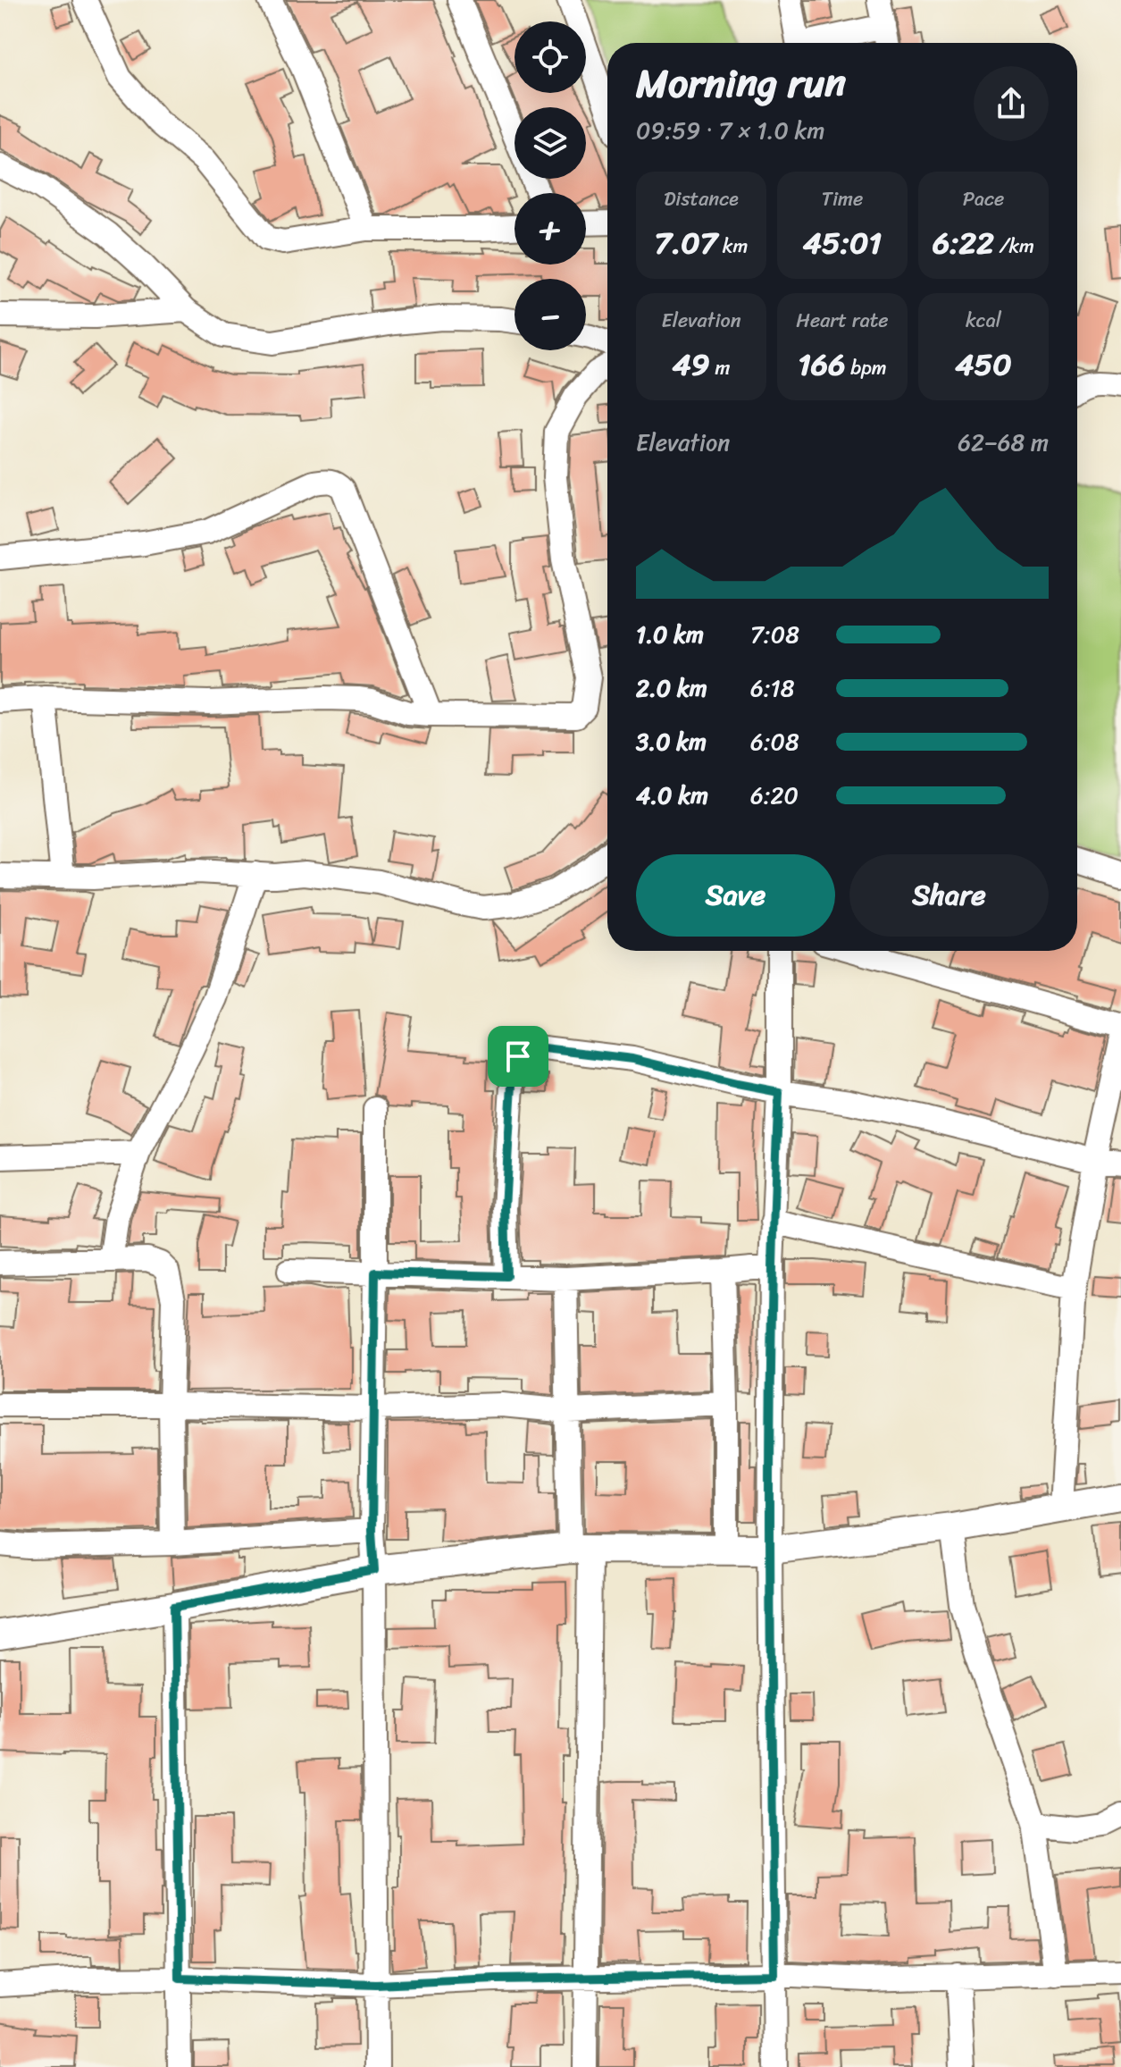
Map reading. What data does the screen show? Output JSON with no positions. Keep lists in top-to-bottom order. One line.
{"page":{"map_buttons":["+","−"],"heading":["Morning run","09:59 · 7 × 1.0 km"],"stats":[["Distance","7.07 km"],["Time","45:01"],["Pace","6:22 /km"],["Elevation","49 m"],["Heart rate","166 bpm"],["kcal","450"]],"chart":["Elevation","62–68 m"],"list":[{"name":"1.0 km","note":"7:08"},{"name":"2.0 km","note":"6:18"},{"name":"3.0 km","note":"6:08"},{"name":"4.0 km","note":"6:20"}],"buttons":["Save","Share"]}}
